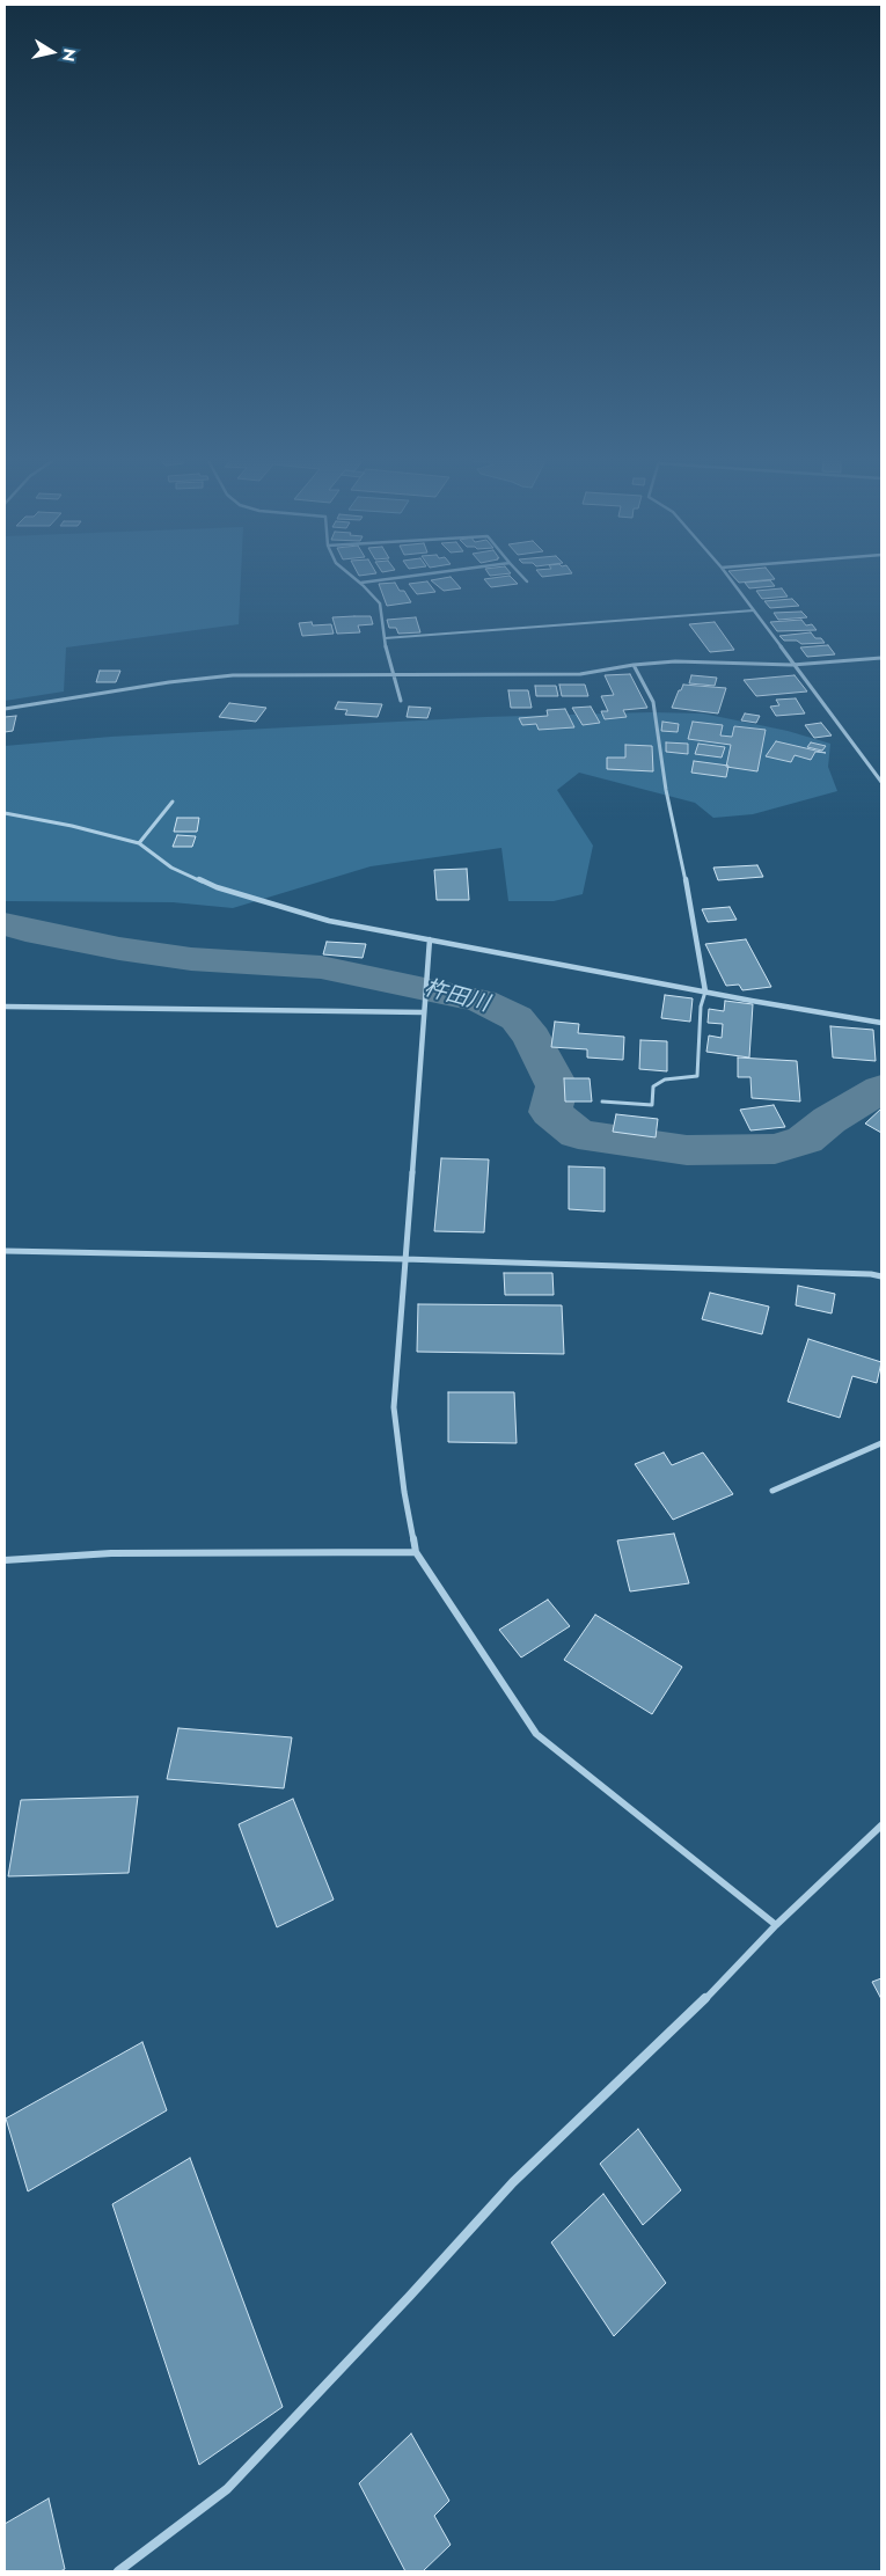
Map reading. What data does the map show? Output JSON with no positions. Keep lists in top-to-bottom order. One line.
{"water":["杵田川"],"north":"right"}
